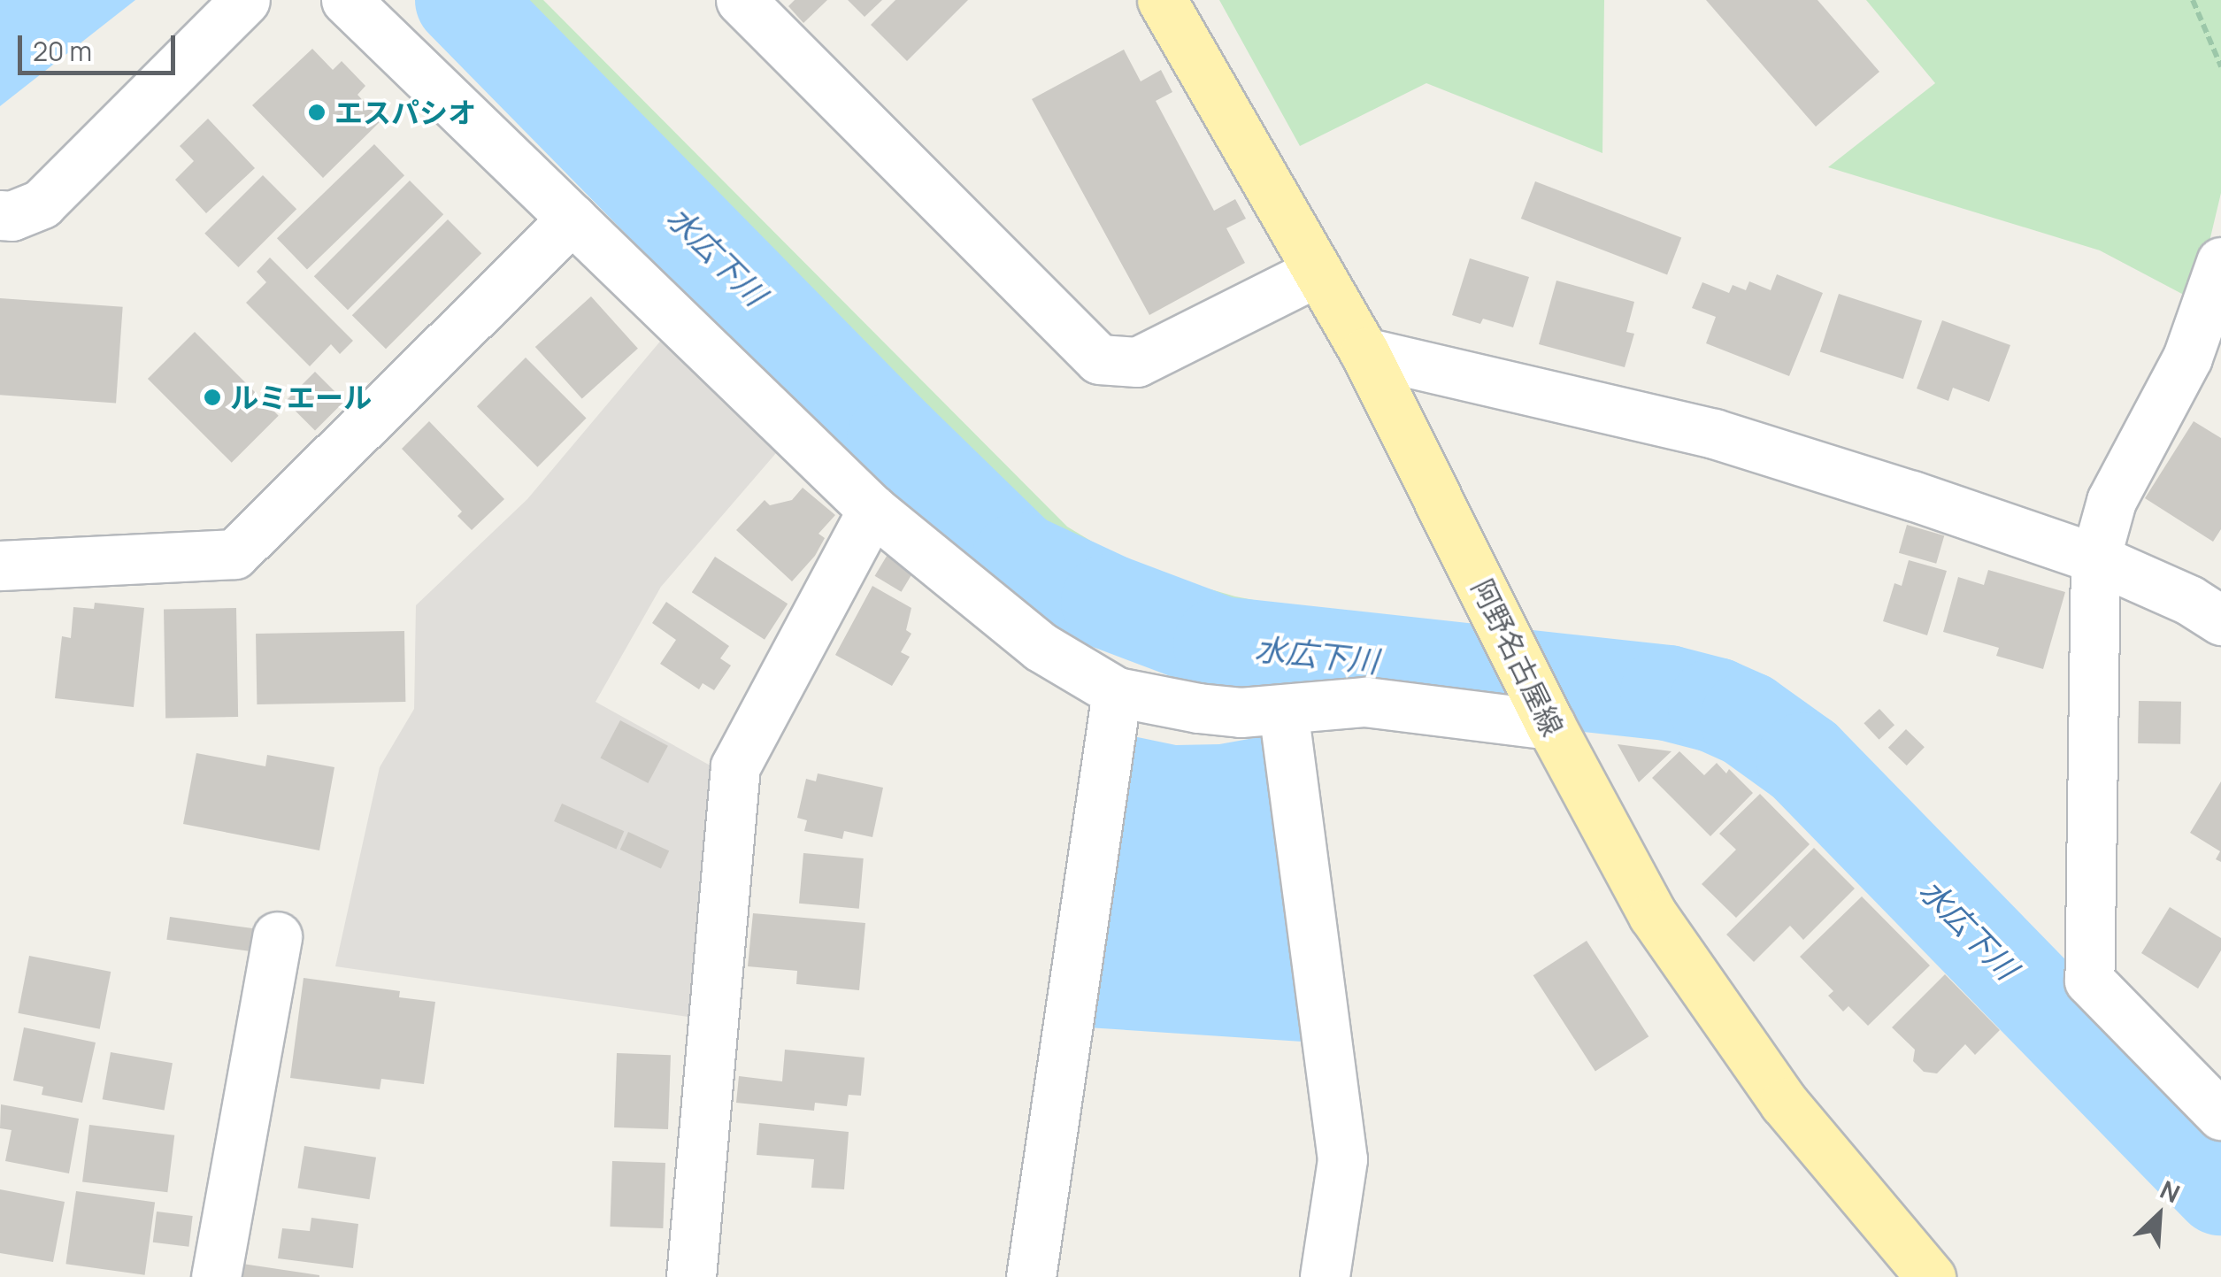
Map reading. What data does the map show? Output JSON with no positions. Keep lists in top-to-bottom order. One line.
{"streets":{"main road":["阿野名古屋線"]},"water":["水広下川"],"places":["エスパシオ","ルミエール"],"scale_bar":"20 m","north":"top right"}
